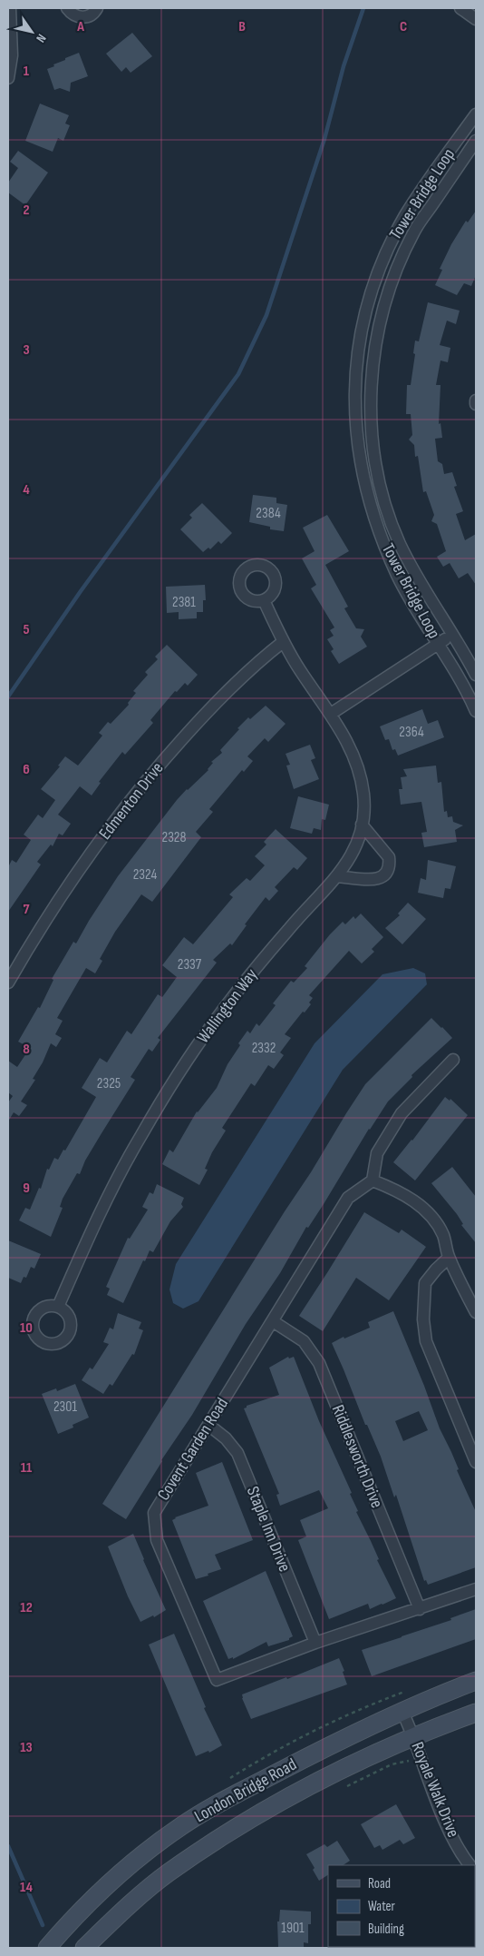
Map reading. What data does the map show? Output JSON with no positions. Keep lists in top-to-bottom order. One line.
{"streets":{"main road":["London Bridge Road"],"street":["Tower Bridge Loop","Edmenton Drive","Wallington Way","Covent Garden Road","Riddlesworth Drive","Staple Inn Drive","Royale Walk Drive"]},"crossings":[["Edmenton Drive","Wallington Way"],["Covent Garden Road","Riddlesworth Drive"],["Covent Garden Road","Staple Inn Drive"],["Royale Walk Drive","London Bridge Road"]],"house_numbers":["2384","2381","2364","2328","2324","2337","2332","2325","2301","1901"],"legend":["Road","Water","Building"],"north":"bottom right","grid":{"columns":["A","B","C"],"rows":["1","2","3","4","5","6","7","8","9","10","11","12","13","14"]}}
